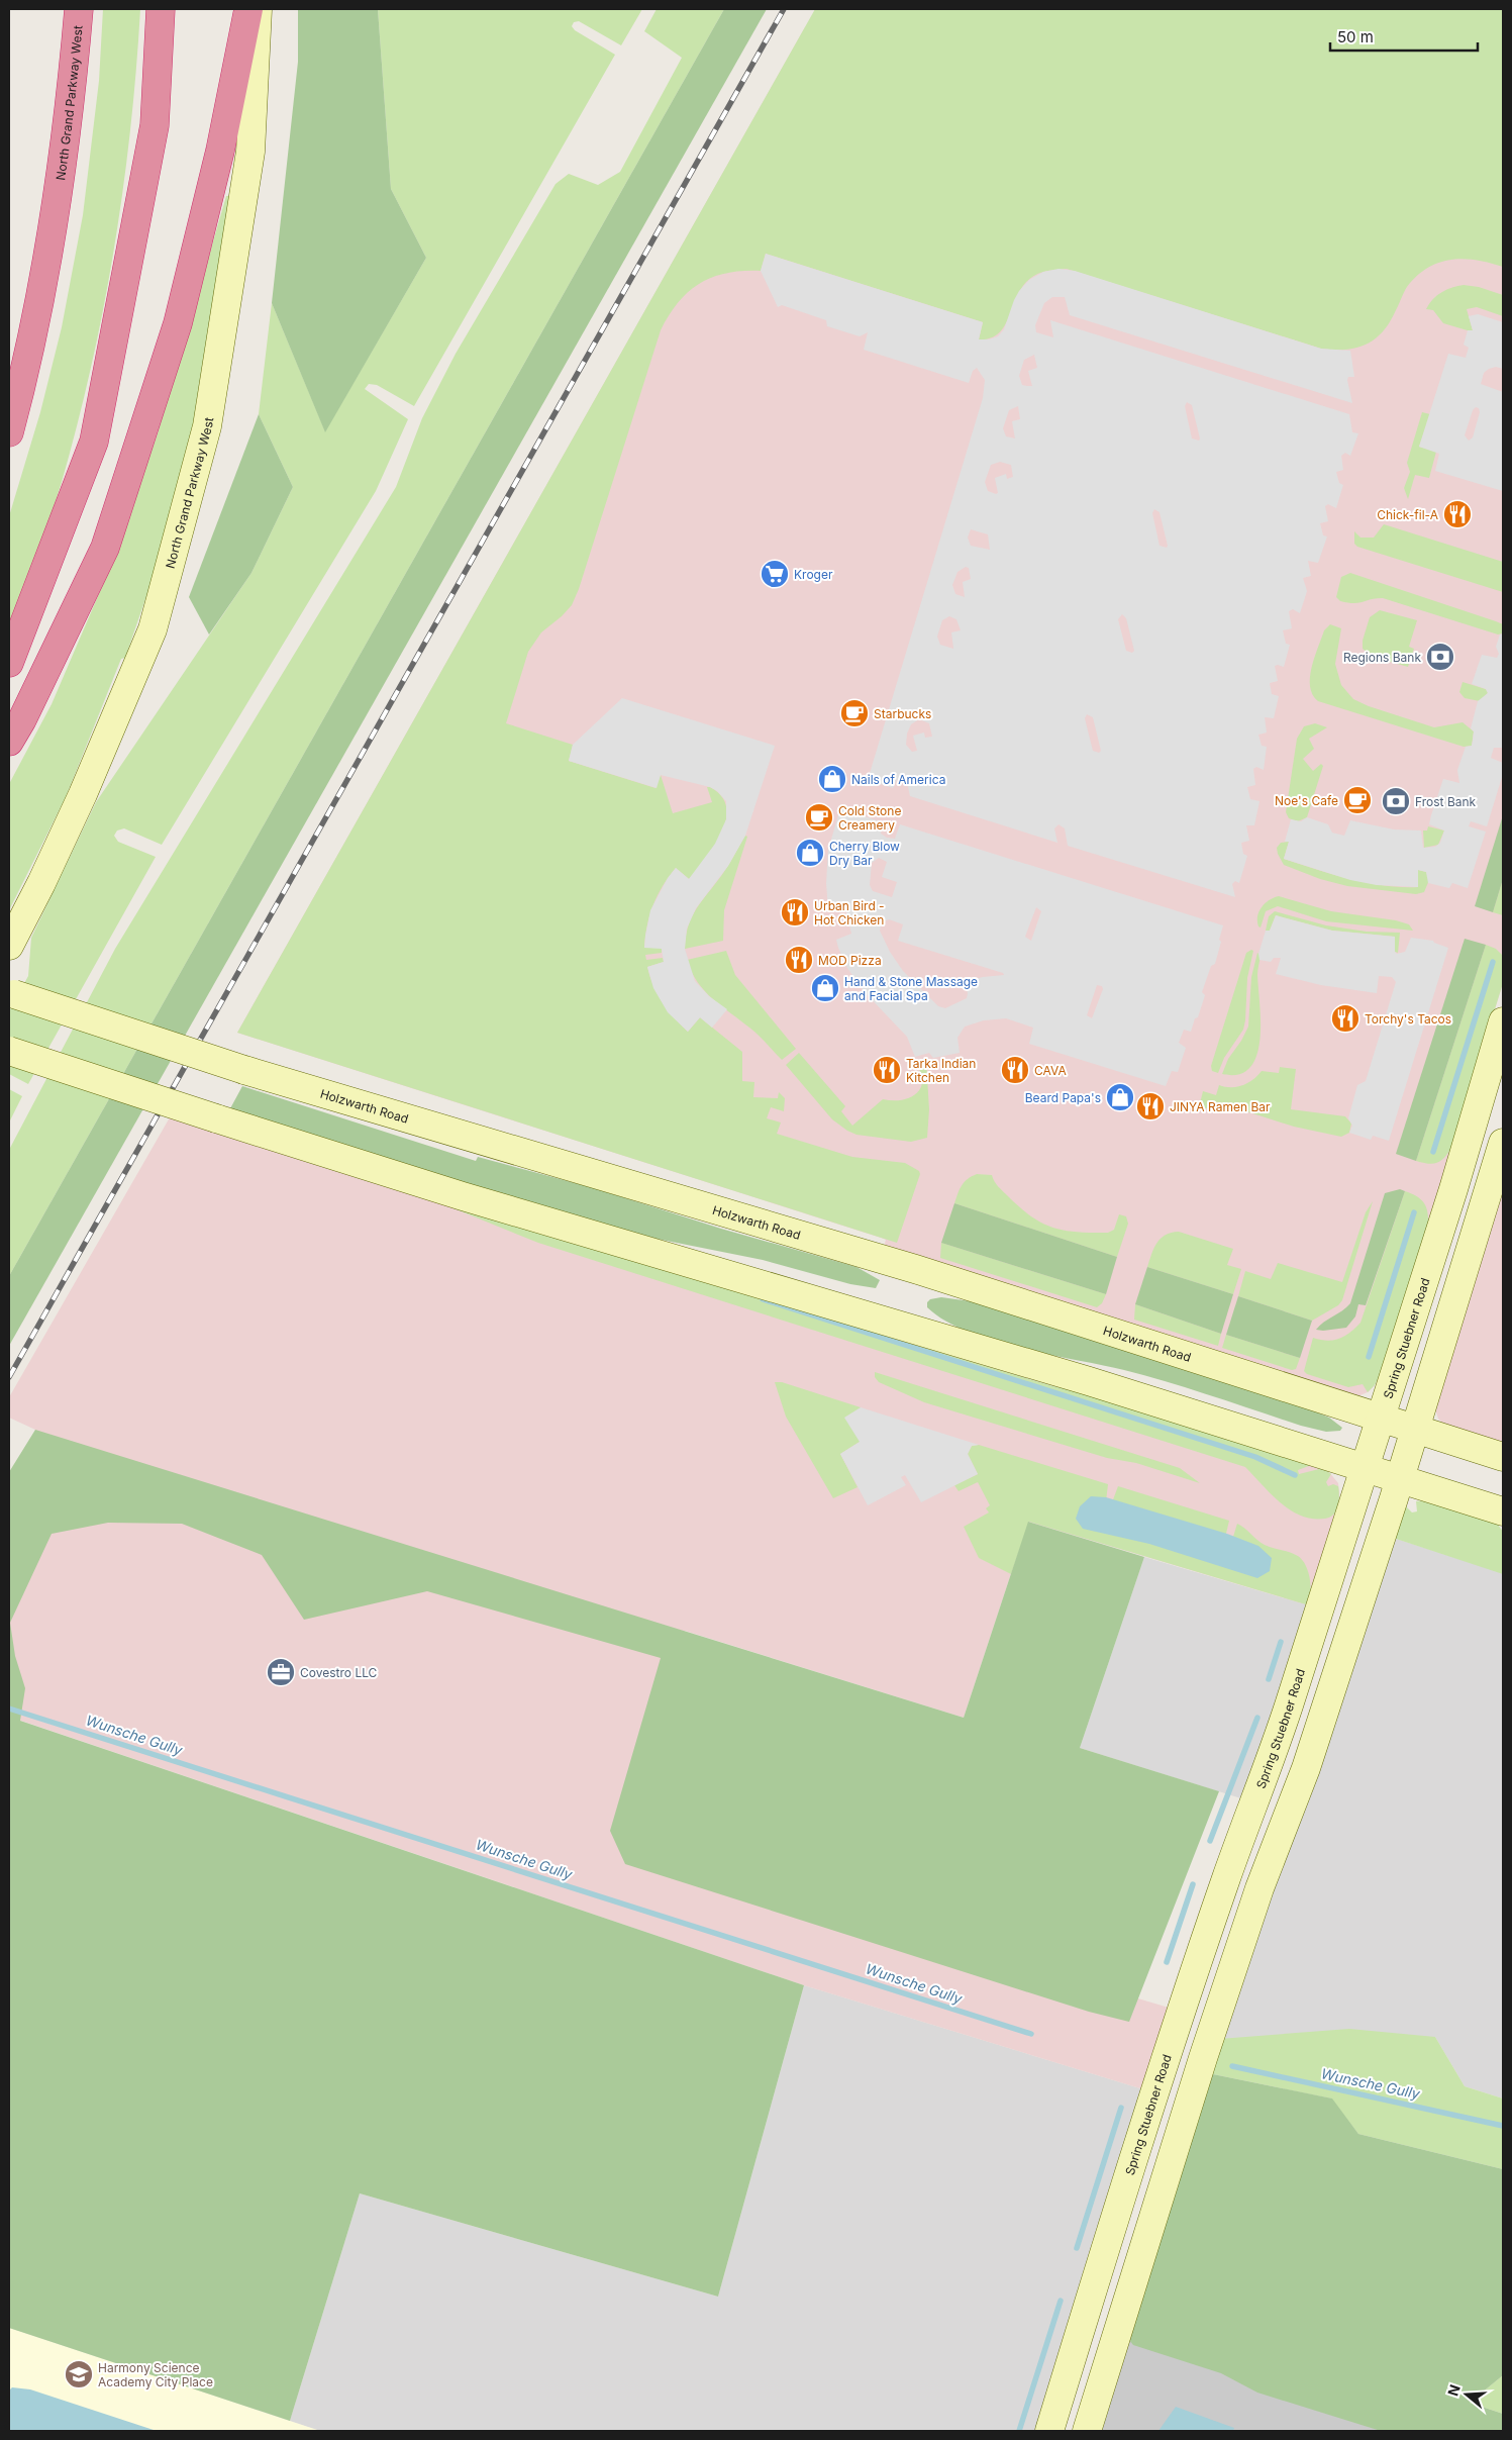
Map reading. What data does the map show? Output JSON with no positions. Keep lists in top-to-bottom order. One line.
{"streets":{"highway":["North Grand Parkway West"],"main road":["Holzwarth Road","Spring Stuebner Road"]},"crossings":[["Holzwarth Road","Spring Stuebner Road"]],"water":["Wunsche Gully"],"places":{"restaurant":["Chick-fil-A","Urban Bird - Hot Chicken","MOD Pizza","Torchy's Tacos","Tarka Indian Kitchen","CAVA","JINYA Ramen Bar"],"supermarket":["Kroger"],"bank":["Regions Bank","Frost Bank"],"cafe":["Starbucks","Noe's Cafe","Cold Stone Creamery"],"shop":["Nails of America","Cherry Blow Dry Bar","Hand & Stone Massage and Facial Spa","Beard Papa's"],"office":["Covestro LLC"],"school or university":["Harmony Science Academy City Place"]},"scale_bar":"50 m","north":"left"}
